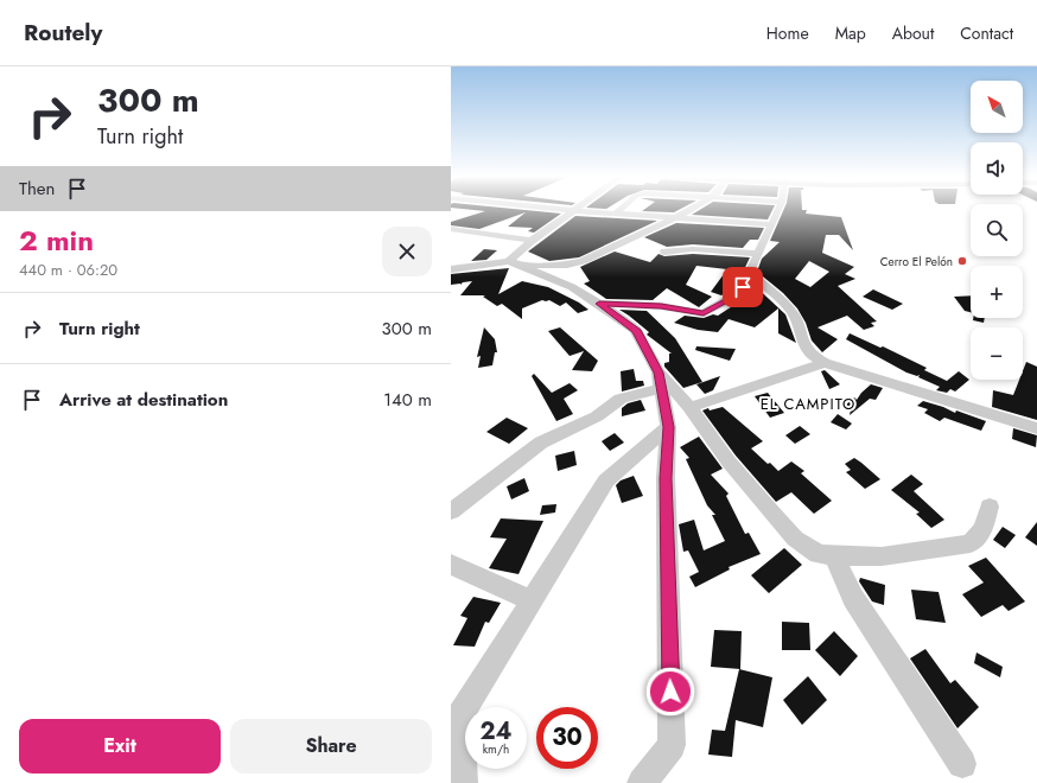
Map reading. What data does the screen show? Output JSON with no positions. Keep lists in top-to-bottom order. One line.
{"districts":["EL CAMPITO"],"places":["Cerro El Pelón"],"north":"top left","page":{"header":"Routely","nav":["Home","Map","About","Contact"],"turn":["300 m","Turn right"],"map_buttons":["+","−"],"then":"Then","heading":["2 min","440 m · 06:20"],"list":[{"name":"Turn right","value":"300 m"},{"name":"Arrive at destination","value":"140 m"}],"speed":"24 km/h","limit":"30","buttons":["Exit","Share"]}}
